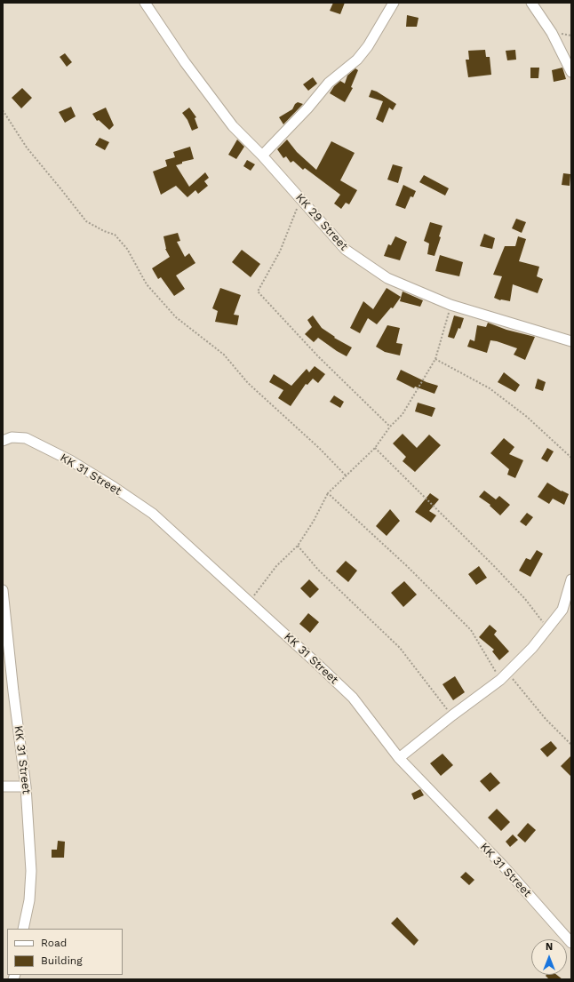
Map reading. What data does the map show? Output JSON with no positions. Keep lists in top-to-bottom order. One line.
{"streets":{"street":["KK 29 Street","KK 31 Street"]},"legend":["Road","Building"],"north":"top"}
